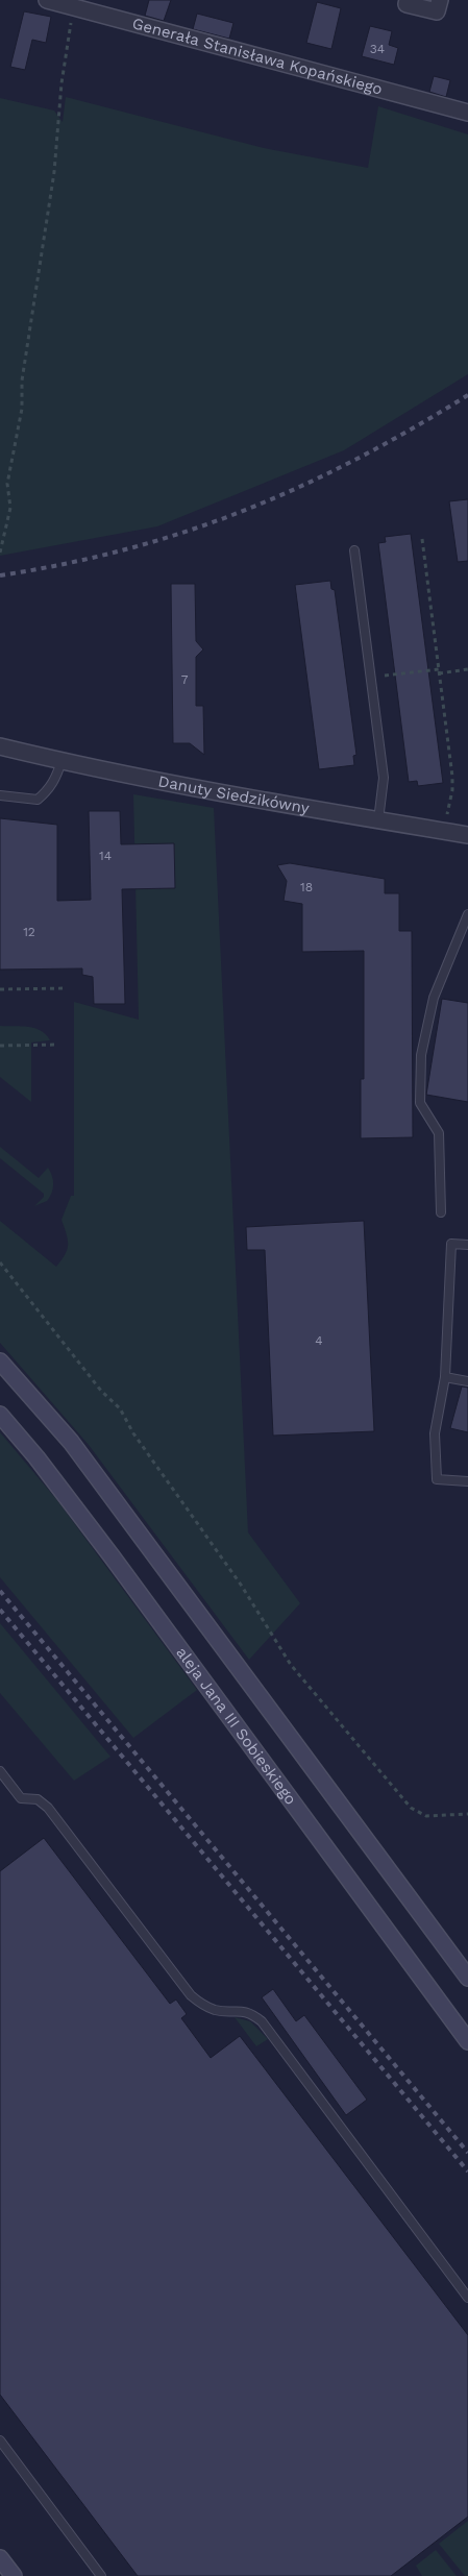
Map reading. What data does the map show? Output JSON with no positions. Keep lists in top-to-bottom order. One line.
{"streets":{"main road":["aleja Jana III Sobieskiego"],"street":["Generała Stanisława Kopańskiego","Danuty Siedzikówny"]},"house_numbers":["34","7","14","18","12","4"]}
